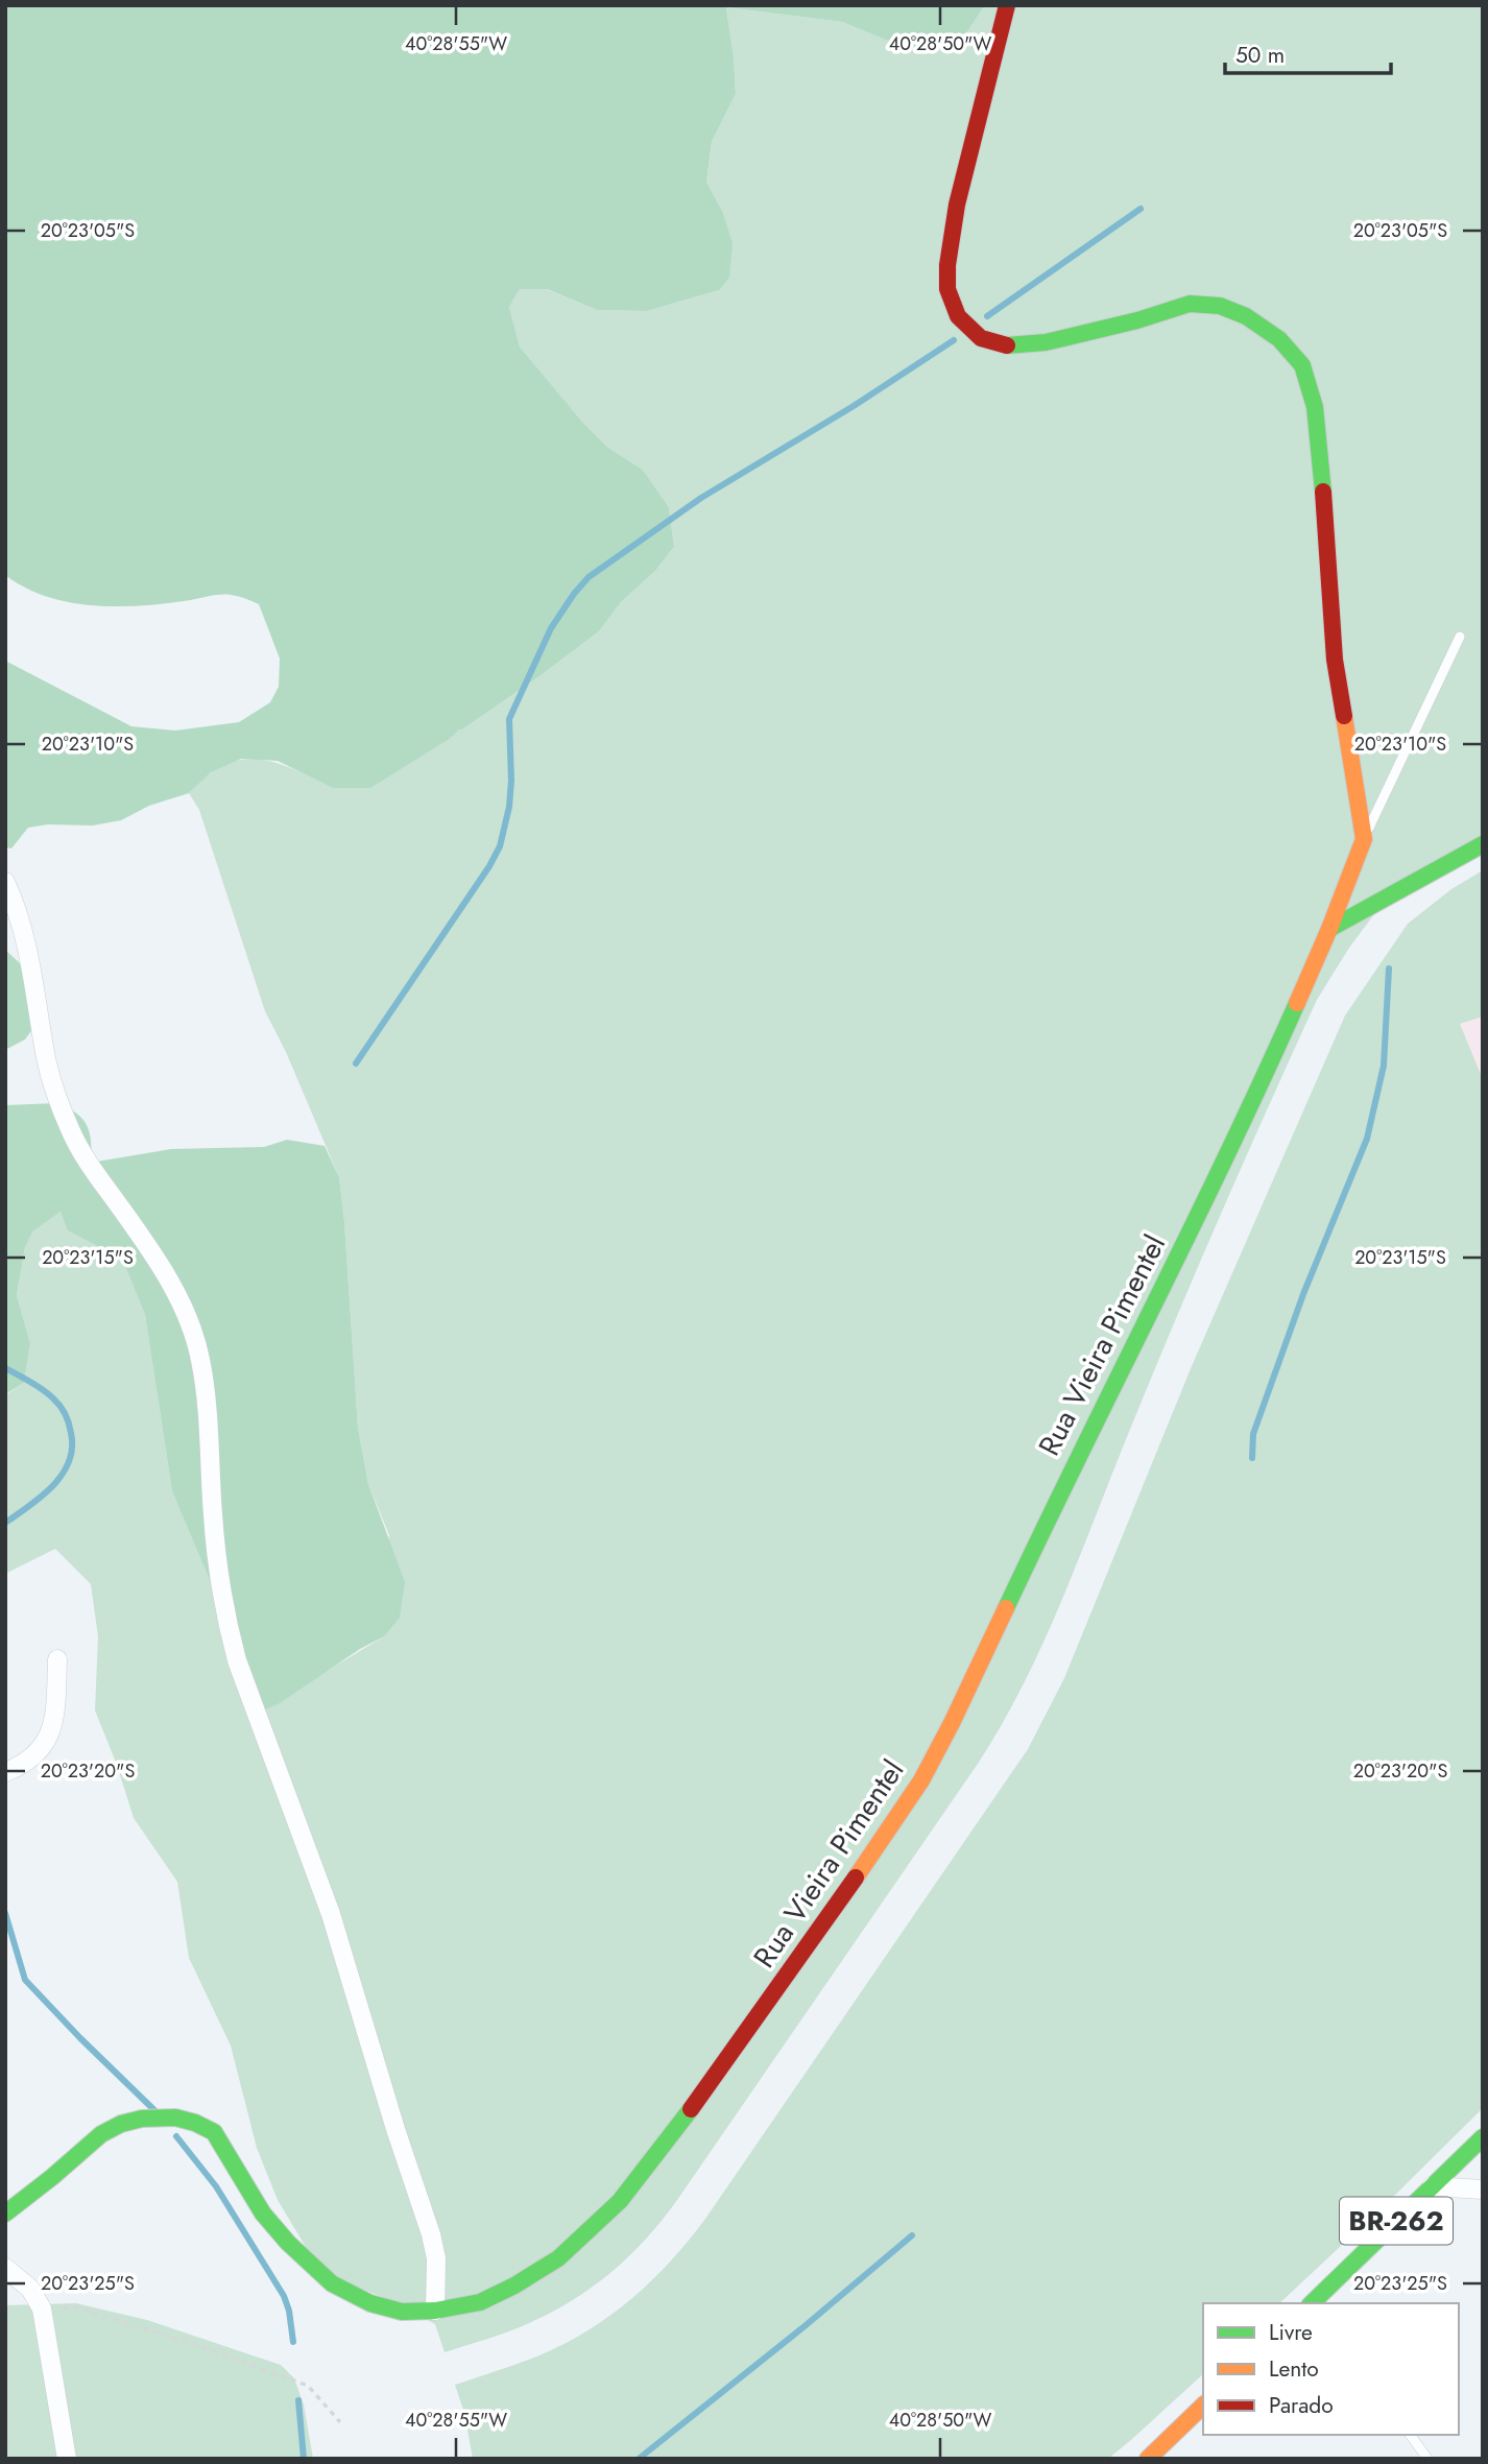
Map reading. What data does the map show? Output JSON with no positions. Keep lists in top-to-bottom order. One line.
{"streets":{"main road":["Rua Vieira Pimentel","BR-262"]},"legend":["Livre","Lento","Parado"],"scale_bar":"50 m","coordinates":["40°28'55\"W","40°28'50\"W","20°23'05\"S","20°23'10\"S","20°23'15\"S","20°23'20\"S","20°23'25\"S"]}
